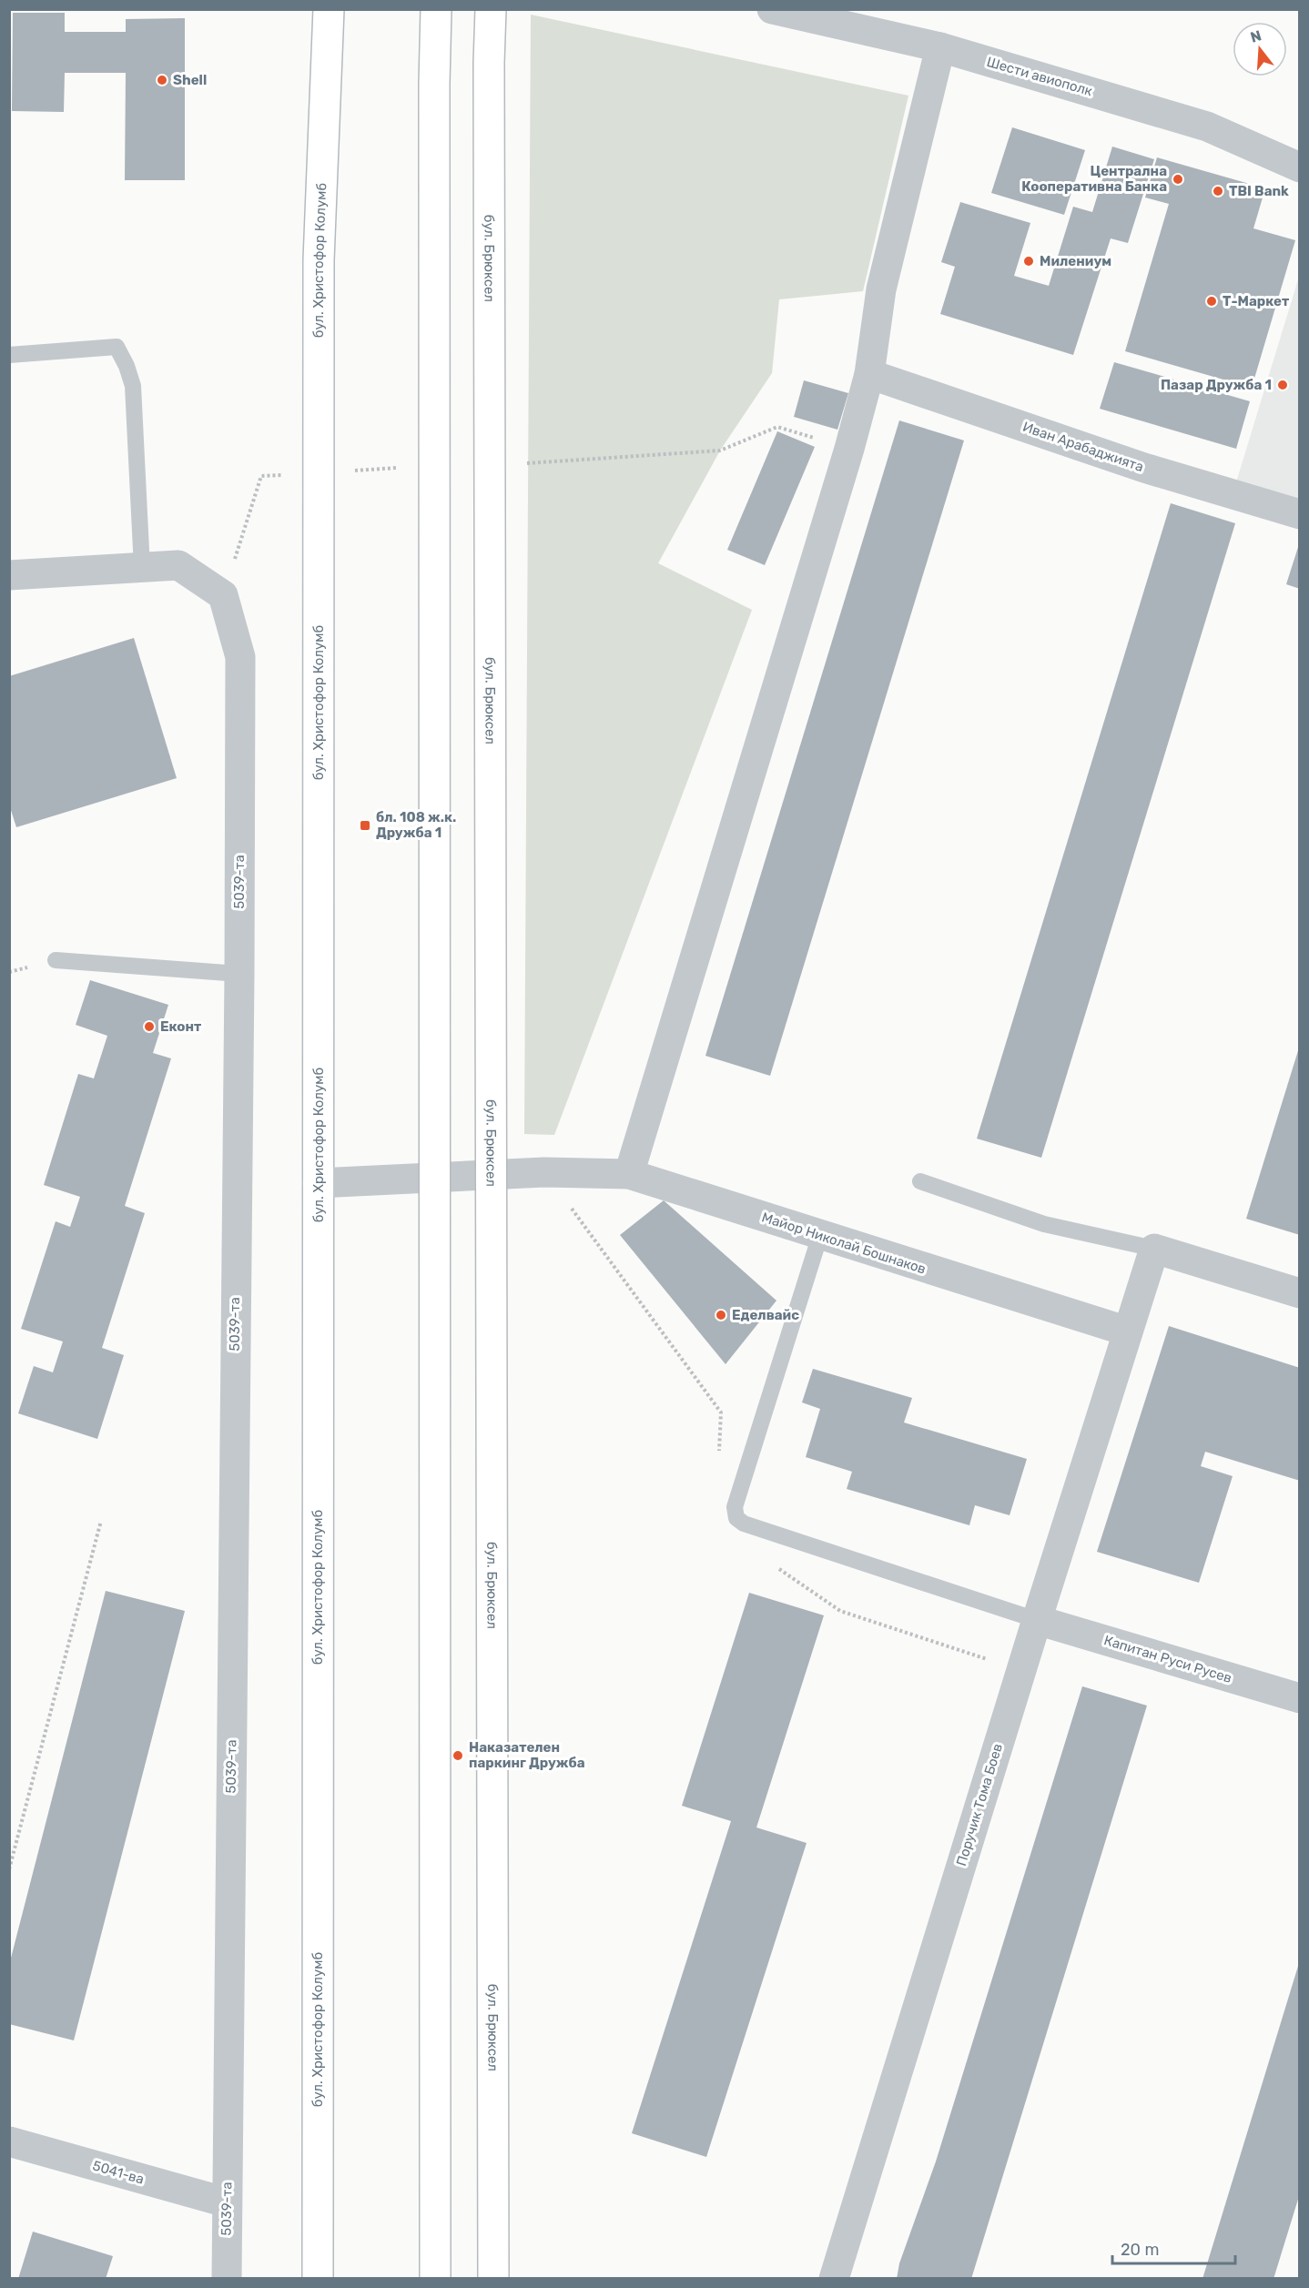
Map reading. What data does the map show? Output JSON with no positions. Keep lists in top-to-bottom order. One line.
{"streets":{"main road":["бул. Христофор Колумб","бул. Брюксел"],"street":["Шести авиополк","Иван Арабаджията","5039-та","Майор Николай Бошнаков","Капитан Руси Русев","Поручик Тома Боев","5041-ва"]},"crossings":[["бул. Христофор Колумб","Майор Николай Бошнаков"],["5039-та","5041-ва"],["Майор Николай Бошнаков","Поручик Тома Боев"],["Капитан Руси Русев","Поручик Тома Боев"]],"places":{"other":["Shell","Централна Кооперативна Банка","TBI Bank","Милениум","Т-Маркет","Пазар Дружба 1","Еконт","Еделвайс","Наказателен паркинг Дружба"],"transit":["бл. 108 ж.к. Дружба 1"]},"scale_bar":"20 m","north":"top"}
